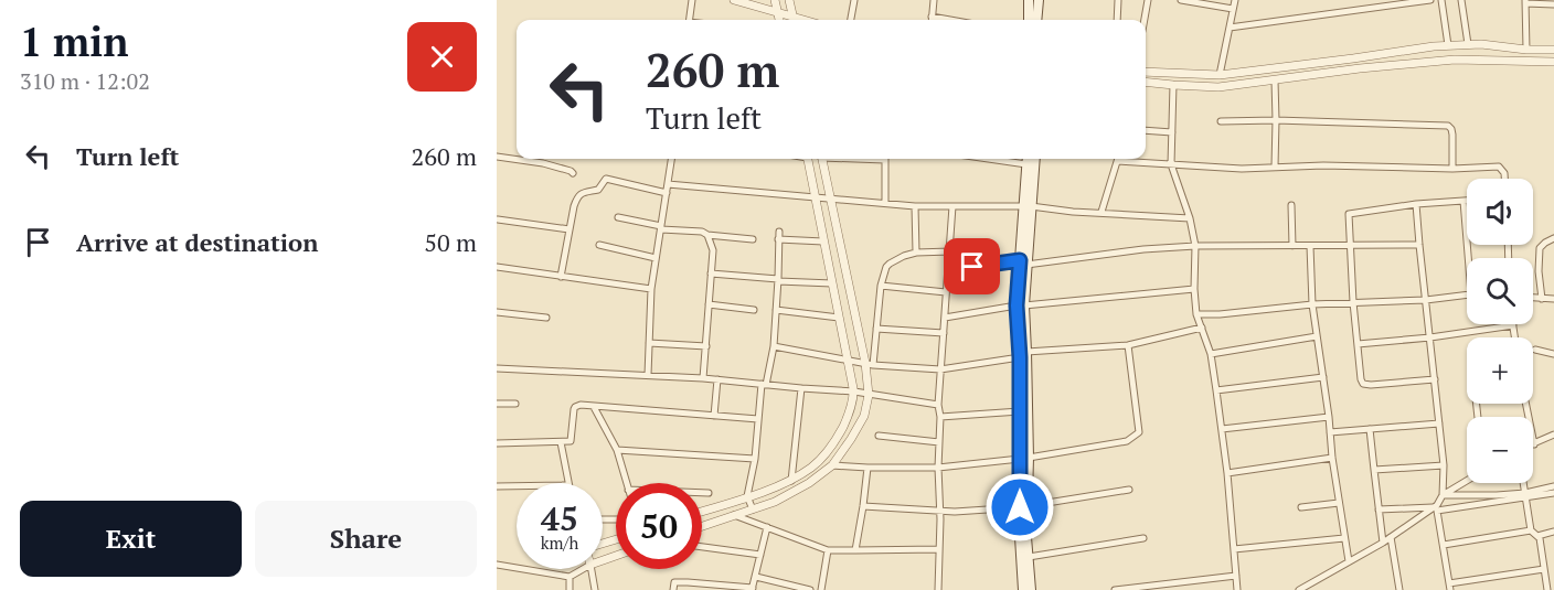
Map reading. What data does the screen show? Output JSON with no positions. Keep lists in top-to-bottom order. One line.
{"page":{"heading":["1 min","310 m · 12:02"],"turn":["260 m","Turn left"],"list":[{"name":"Turn left","value":"260 m"},{"name":"Arrive at destination","value":"50 m"}],"map_buttons":["+","−"],"speed":"45 km/h","limit":"50","buttons":["Exit","Share"]}}
